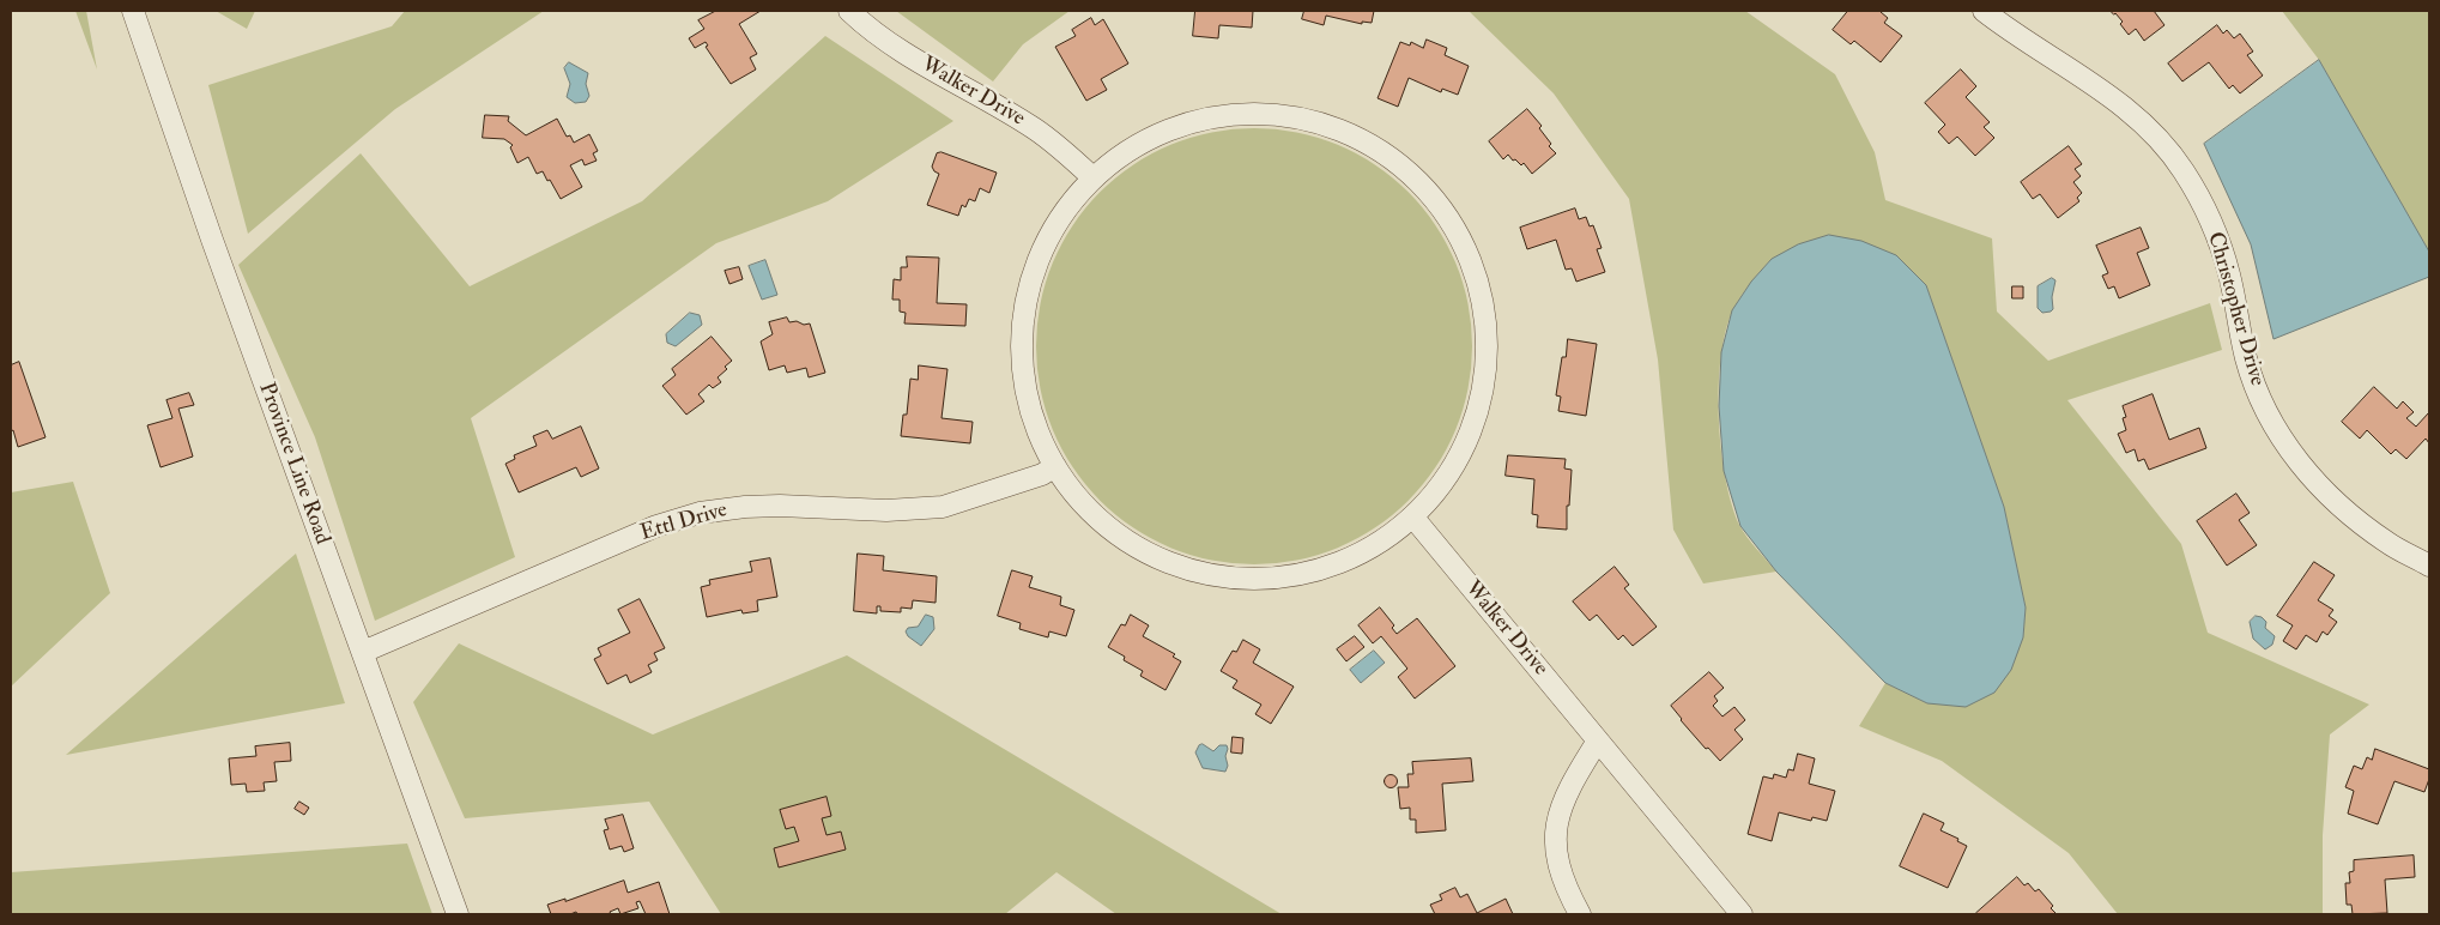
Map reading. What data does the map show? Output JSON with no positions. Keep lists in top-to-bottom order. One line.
{"streets":{"street":["Walker Drive","Christopher Drive","Province Line Road","Ettl Drive"]},"crossings":[["Province Line Road","Ettl Drive"]]}
